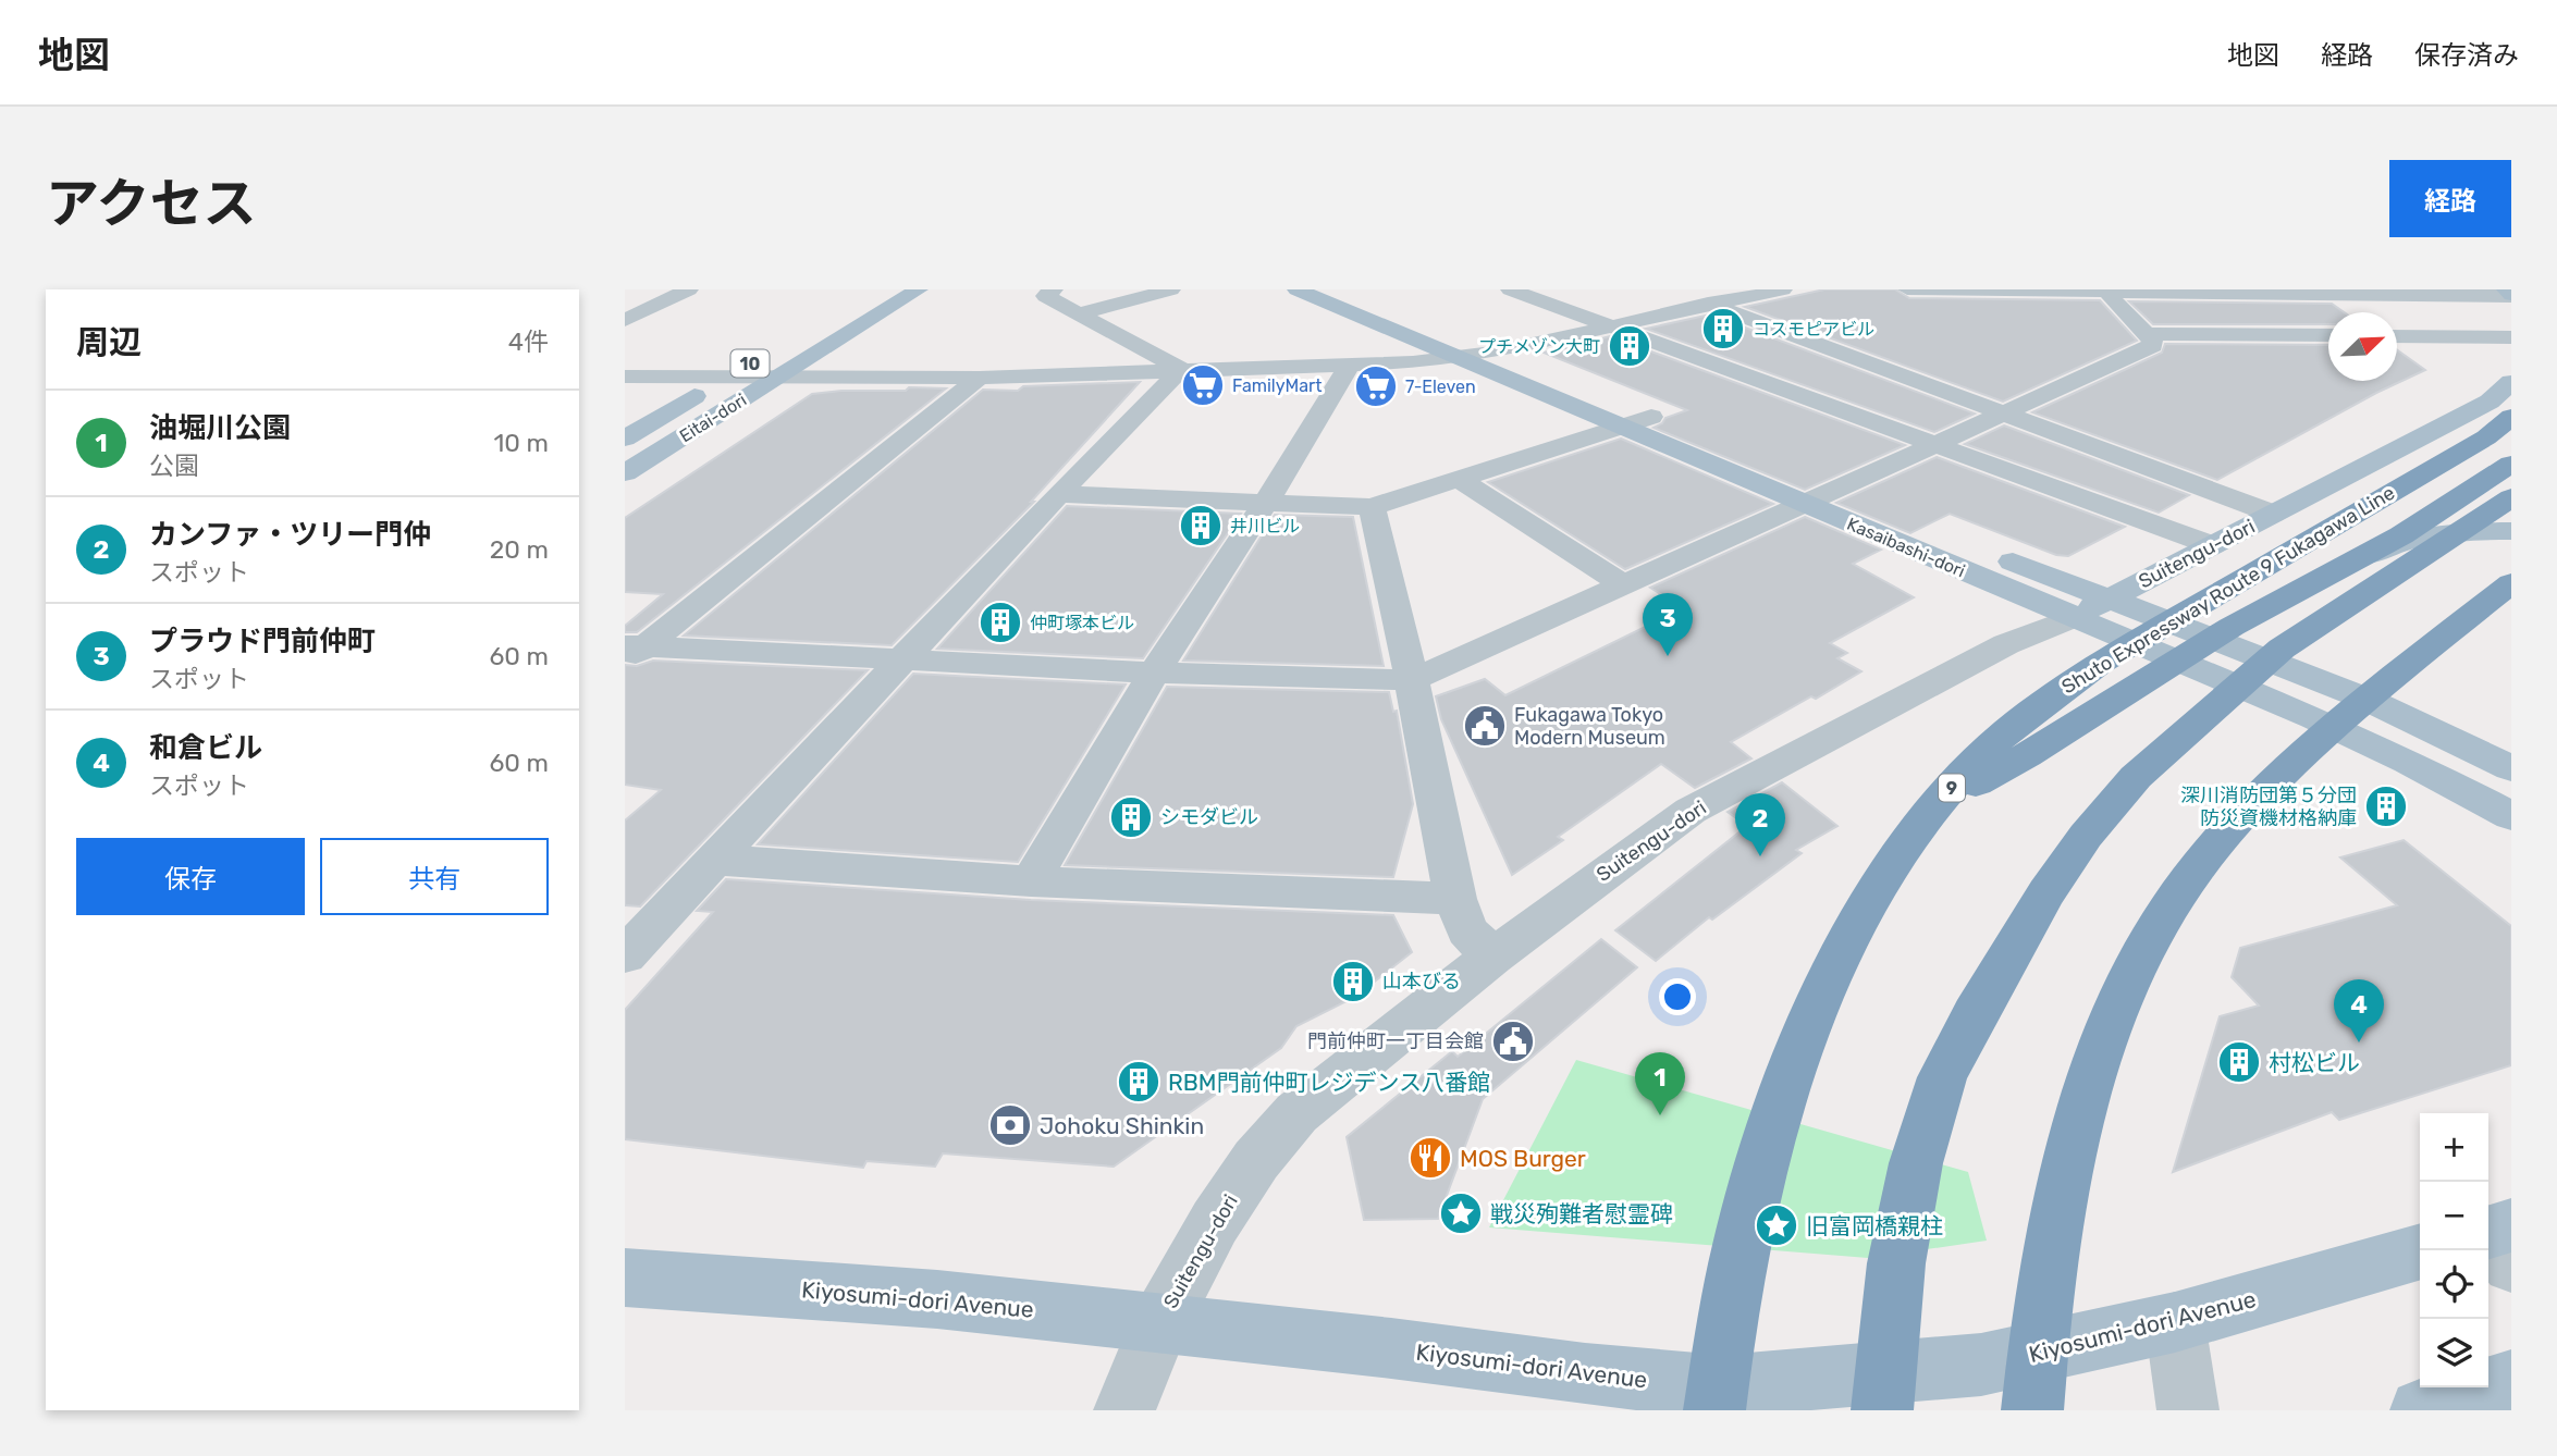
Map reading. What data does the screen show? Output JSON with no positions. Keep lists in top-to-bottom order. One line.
{"streets":{"highway":["Shuto Expressway Route 9 Fukagawa Line","9"],"main road":["10","Eitai-dori","Kasaibashi-dori","Suitengu-dori","Kiyosumi-dori Avenue"]},"crossings":[["Kasaibashi-dori","Suitengu-dori"],["Suitengu-dori","Kiyosumi-dori Avenue"]],"places":{"building":["コスモピアビル","プチメゾン大町","井川ビル","仲町塚本ビル","深川消防団第５分団 防災資機材格納庫","シモダビル","山本びる","村松ビル","RBM門前仲町レジデンス八番館"],"supermarket":["FamilyMart","7-Eleven"],"public building":["Fukagawa Tokyo Modern Museum","門前仲町一丁目会館"],"bank":["Johoku Shinkin"],"restaurant":["MOS Burger"],"place":["戦災殉難者慰霊碑","旧富岡橋親柱"]},"north":"top right","page":{"header":"地図","nav":["地図","経路","保存済み"],"title":"アクセス","buttons":["経路",["保存","共有"]],"heading":["周辺","4件"],"list":[{"mark":"1","name":"油堀川公園","note":"公園","value":"10 m"},{"mark":"2","name":"カンファ・ツリー門仲","note":"スポット","value":"20 m"},{"mark":"3","name":"プラウド門前仲町","note":"スポット","value":"60 m"},{"mark":"4","name":"和倉ビル","note":"スポット","value":"60 m"}],"pins":["3","2","4","1"],"map_buttons":["+","−"]}}
